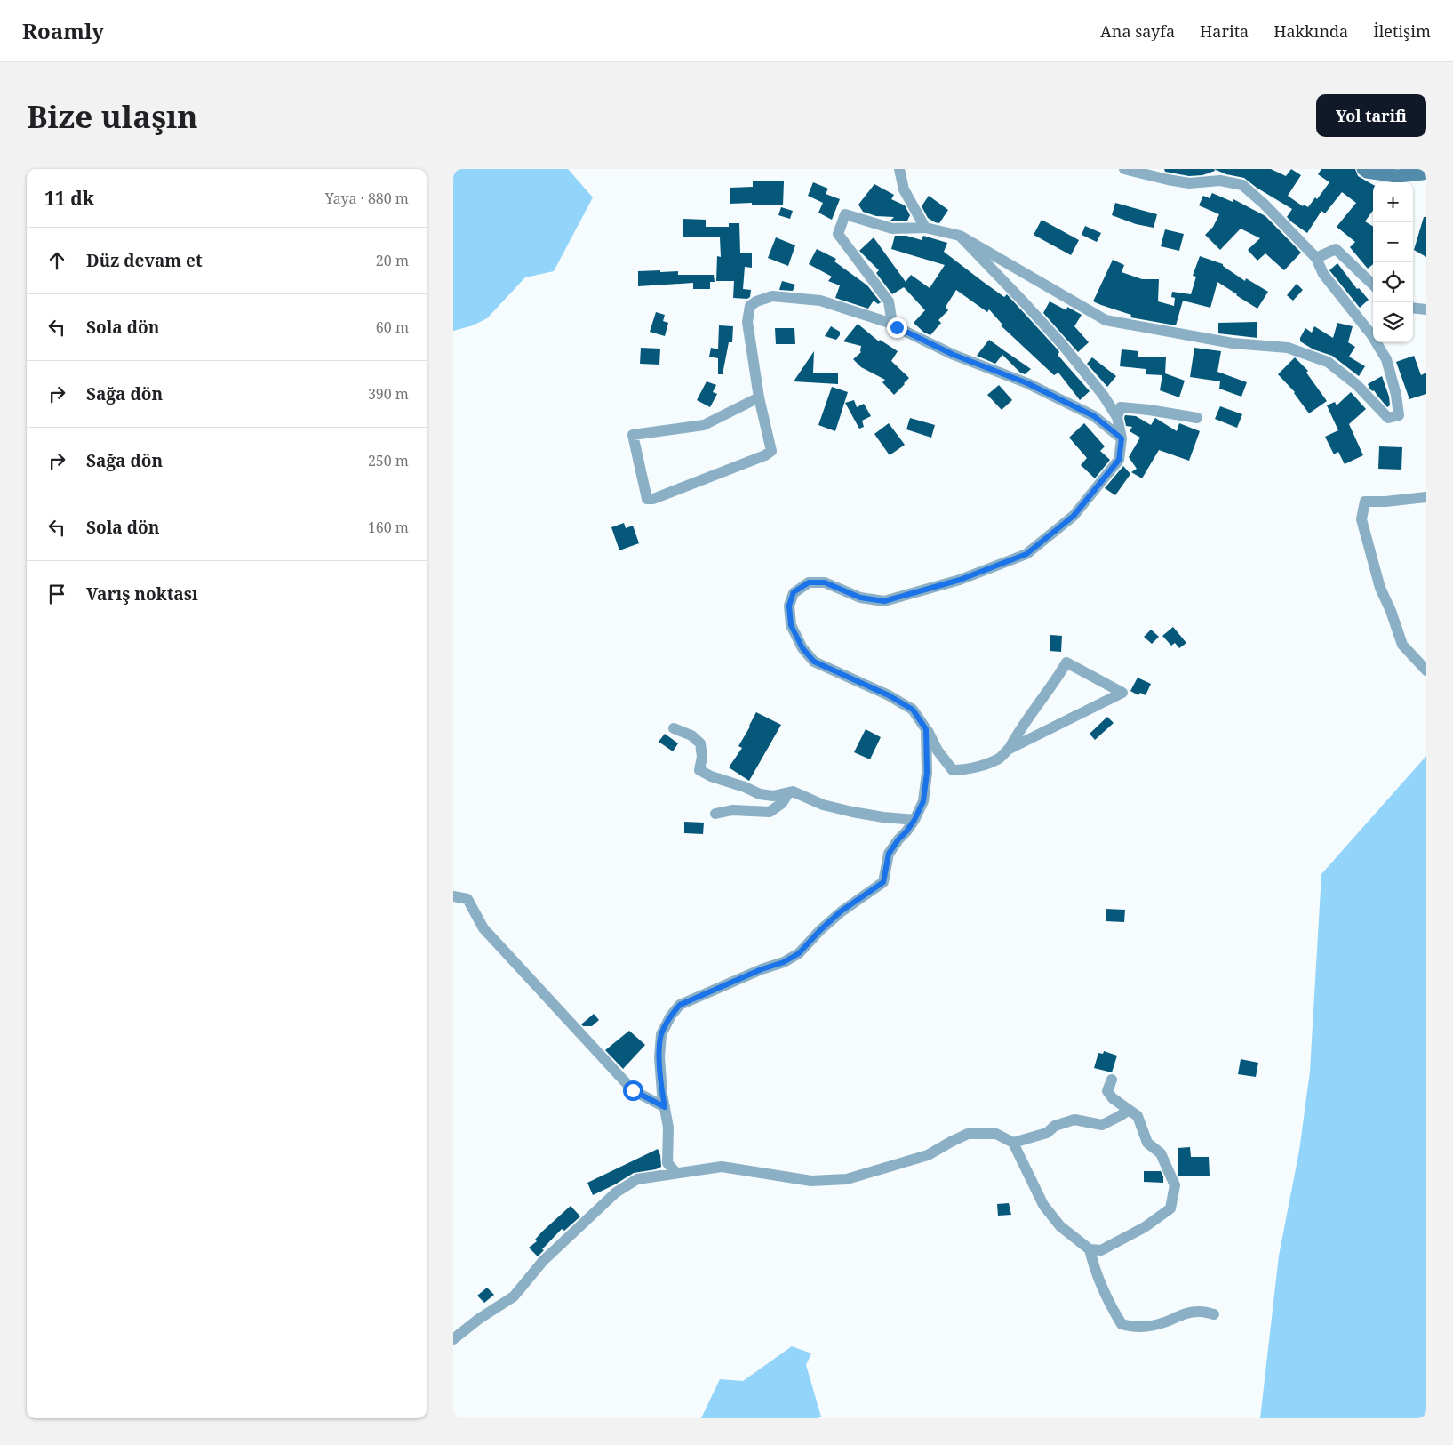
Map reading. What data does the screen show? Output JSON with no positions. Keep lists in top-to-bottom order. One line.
{"page":{"header":"Roamly","nav":["Ana sayfa","Harita","Hakkında","İletişim"],"buttons":"Yol tarifi","title":"Bize ulaşın","heading":["11 dk","Yaya · 880 m"],"map_buttons":["+","−"],"list":[["Düz devam et","20 m"],["Sola dön","60 m"],["Sağa dön","390 m"],["Sağa dön","250 m"],["Sola dön","160 m"],"Varış noktası"]}}
